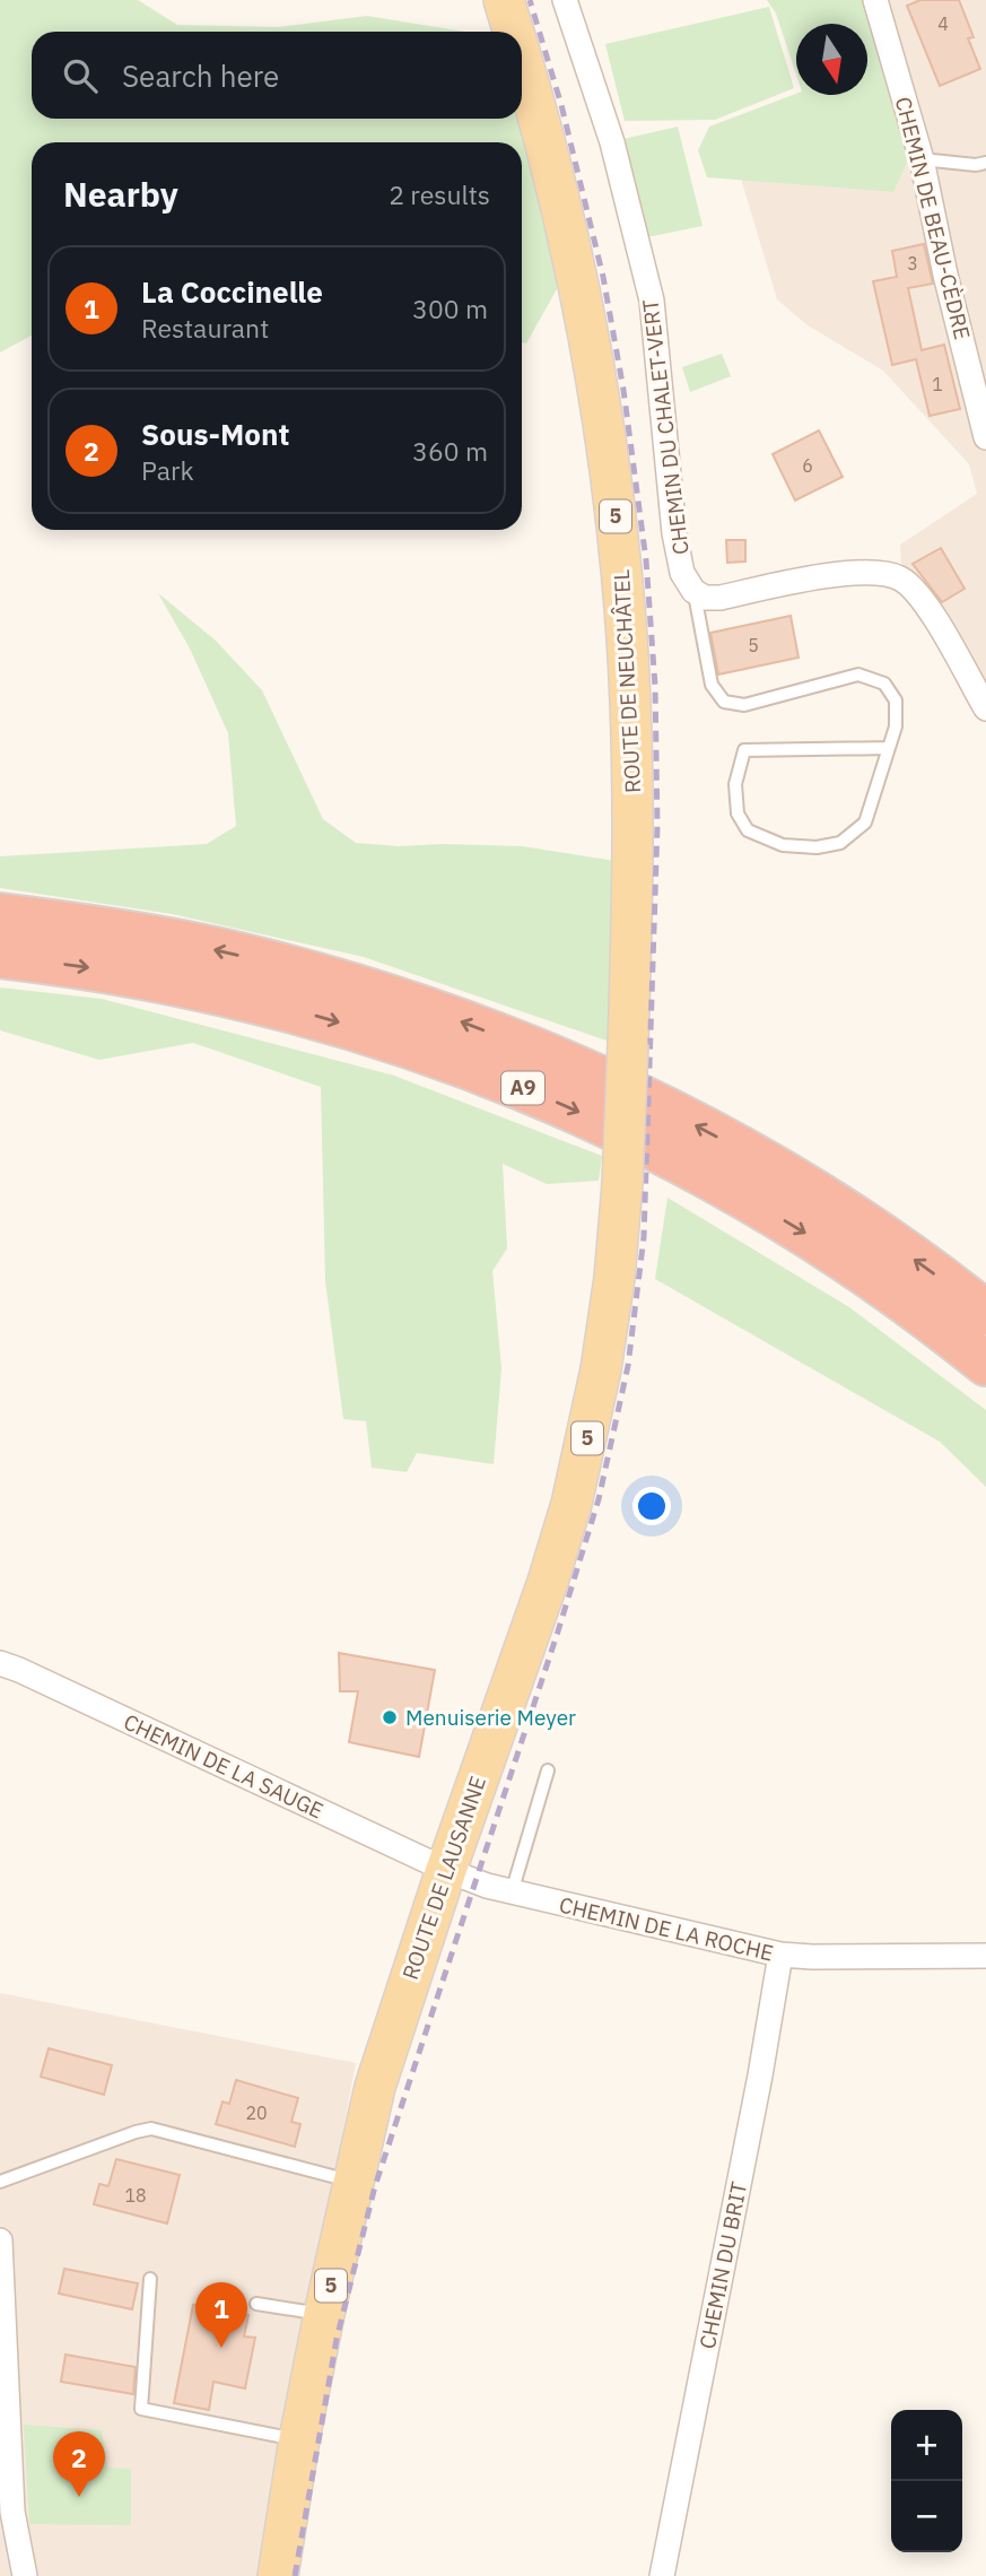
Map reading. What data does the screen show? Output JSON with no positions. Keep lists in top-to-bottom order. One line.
{"streets":{"highway":["A9"],"main road":["5","ROUTE DE NEUCHÂTEL","ROUTE DE LAUSANNE"],"street":["CHEMIN DE BEAU-CÈDRE","CHEMIN DU CHALET-VERT","CHEMIN DE LA SAUGE","CHEMIN DE LA ROCHE","CHEMIN DU BRIT"]},"crossings":[["ROUTE DE NEUCHÂTEL","ROUTE DE LAUSANNE"],["CHEMIN DE LA SAUGE","ROUTE DE LAUSANNE"],["CHEMIN DE LA SAUGE","CHEMIN DE LA ROCHE"],["ROUTE DE LAUSANNE","CHEMIN DE LA ROCHE"],["CHEMIN DE LA ROCHE","CHEMIN DU BRIT"]],"places":["Menuiserie Meyer"],"house_numbers":["4","3","1","6","5","20","18"],"north":"bottom","page":{"search":"Search here","heading":["Nearby","2 results"],"list":[{"mark":"1","name":"La Coccinelle","note":"Restaurant","value":"300 m"},{"mark":"2","name":"Sous-Mont","note":"Park","value":"360 m"}],"pins":["1","2"],"map_buttons":["+","−"]}}
